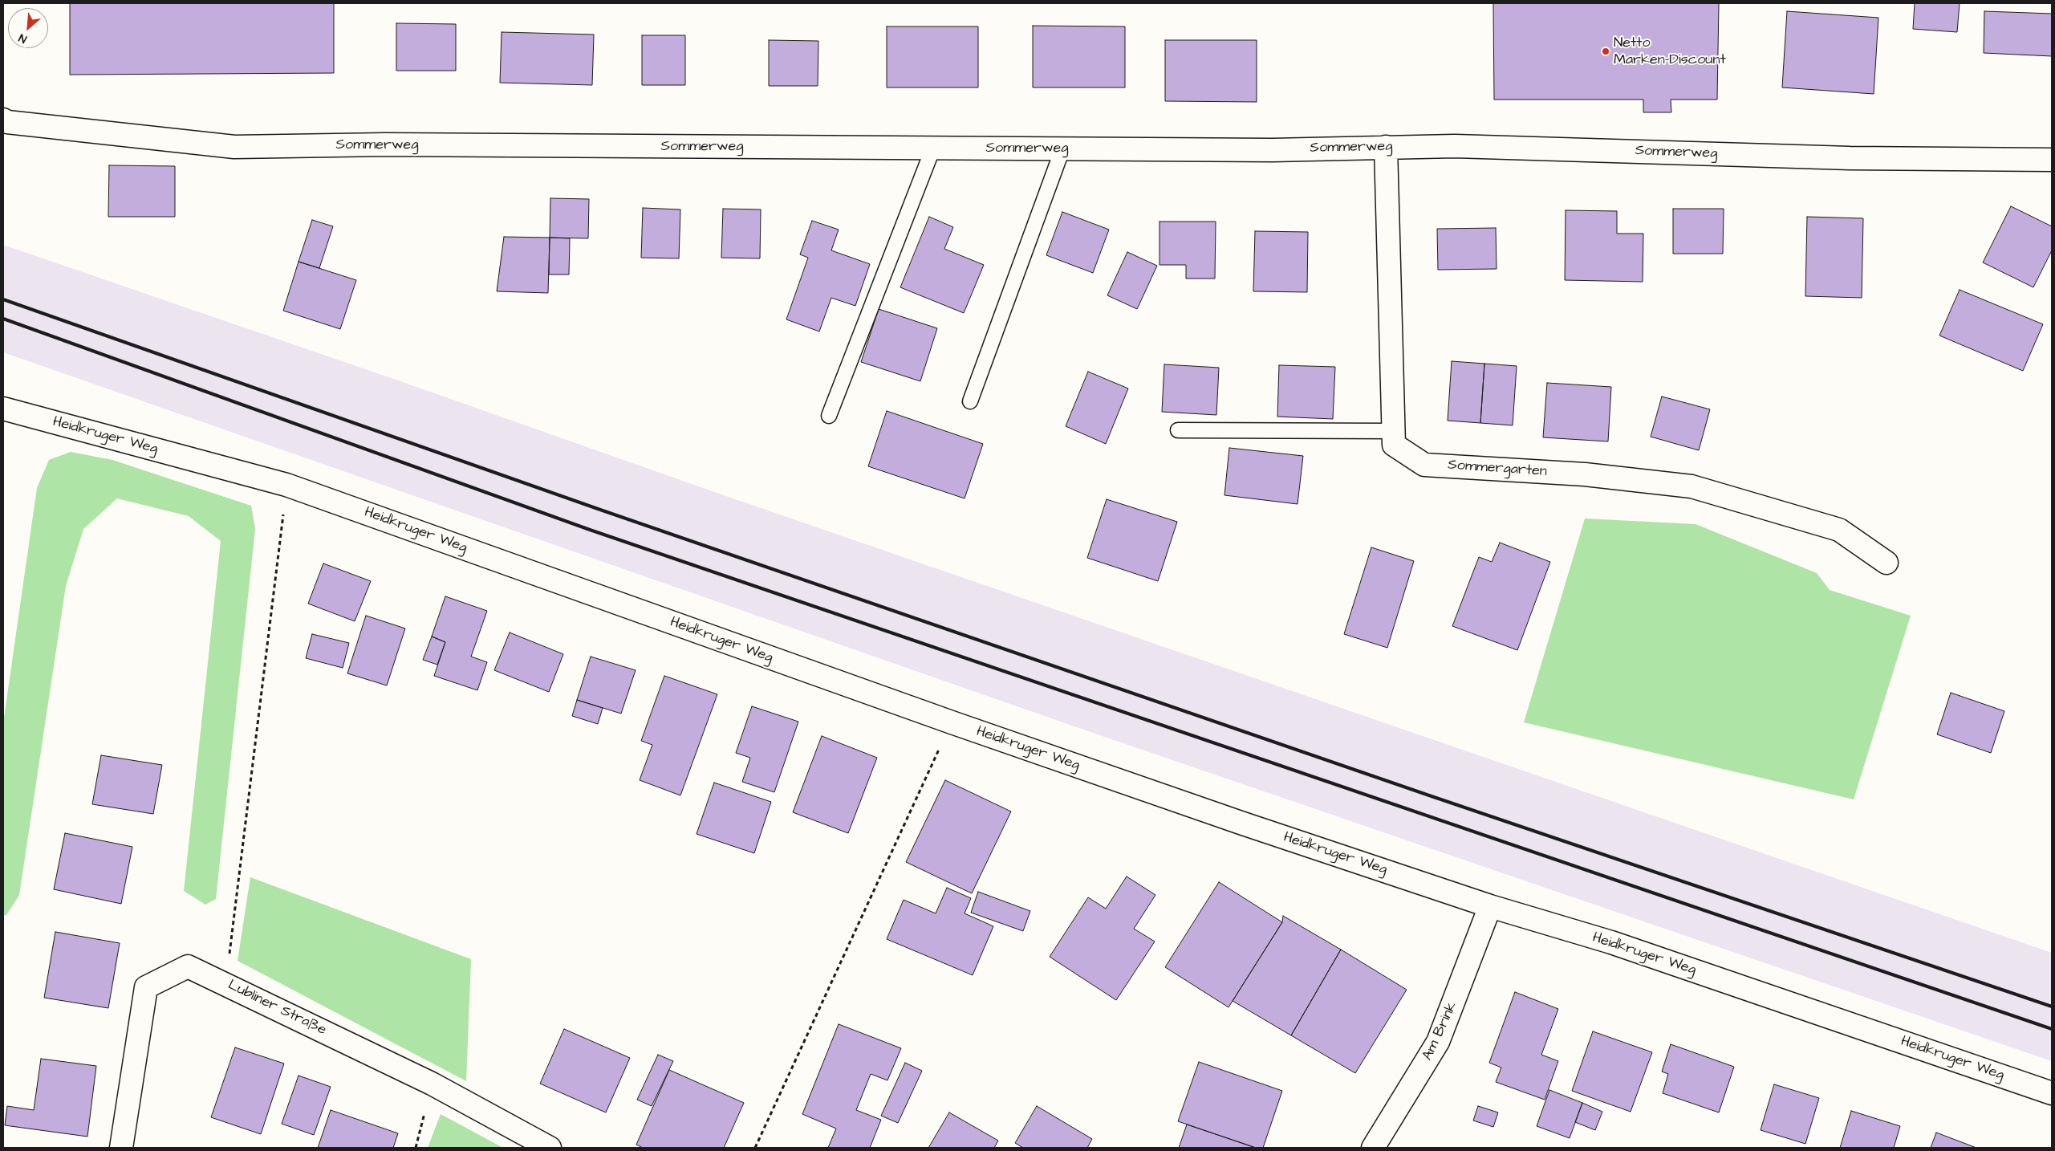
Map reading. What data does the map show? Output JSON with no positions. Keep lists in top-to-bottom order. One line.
{"streets":{"street":["Sommerweg","Heidkruger Weg","Sommergarten","Lubliner Straße","Am Brink"]},"crossings":[["Sommerweg","Sommergarten"],["Heidkruger Weg","Am Brink"]],"places":["Netto Marken-Discount"],"north":"bottom left"}
